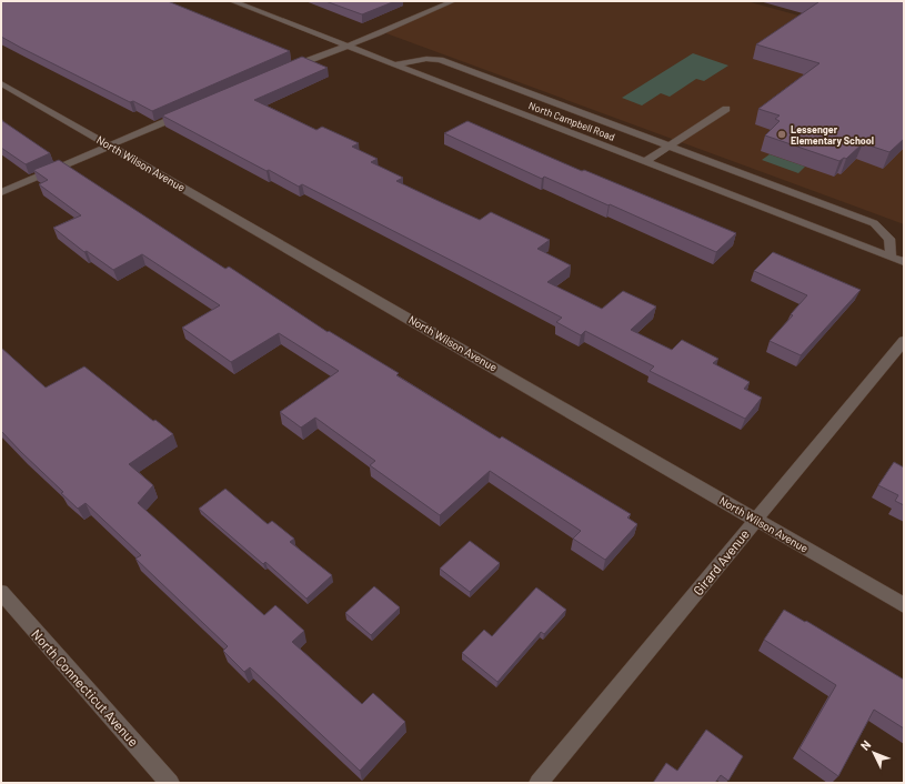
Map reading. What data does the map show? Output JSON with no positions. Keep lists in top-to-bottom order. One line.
{"streets":{"street":["North Campbell Road","North Wilson Avenue","Girard Avenue","North Connecticut Avenue"]},"crossings":[["North Wilson Avenue","Girard Avenue"]],"places":["Lessenger Elementary School"],"north":"top left"}
